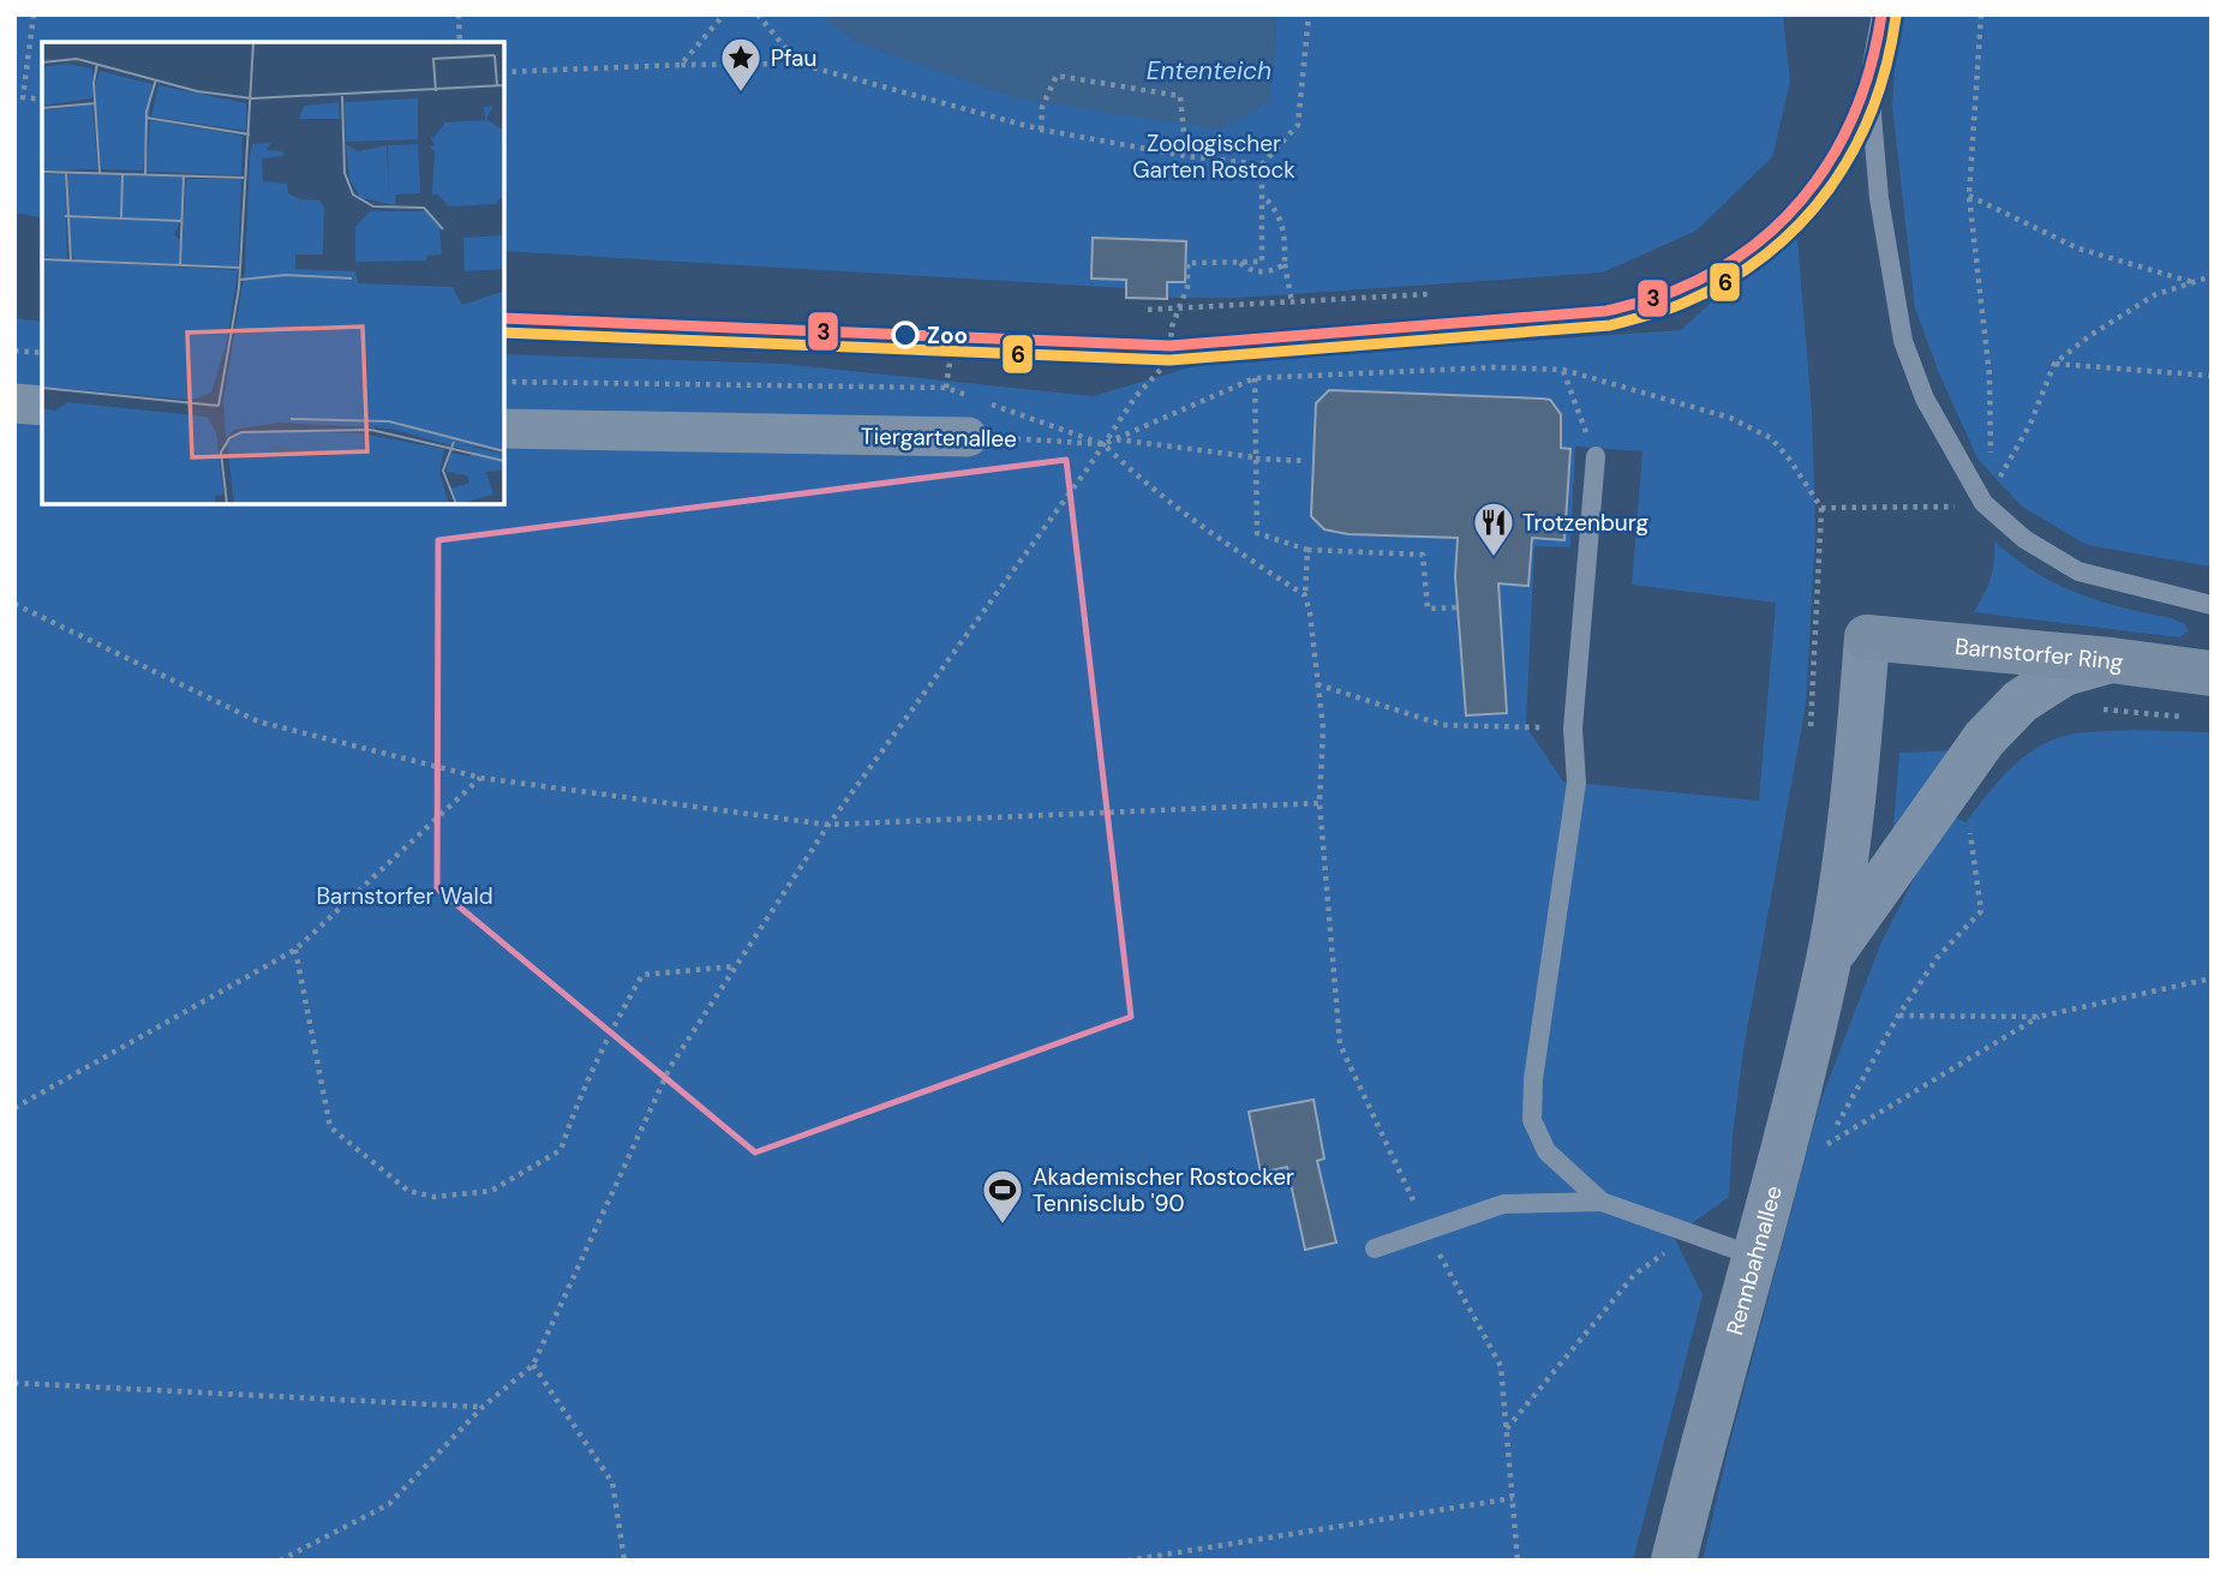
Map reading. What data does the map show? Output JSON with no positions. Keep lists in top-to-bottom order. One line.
{"streets":{"main road":["Barnstorfer Ring"],"street":["Tiergartenallee","Rennbahnallee"]},"crossings":[["Barnstorfer Ring","Rennbahnallee"]],"water":["Ententeich"],"parks":["Zoologischer Garten Rostock","Barnstorfer Wald"],"places":{"place":["Pfau"],"other":["Zoo"],"restaurant":["Trotzenburg"],"sports":["Akademischer Rostocker Tennisclub '90"]},"lines":["transit line 3","transit line 6"]}
